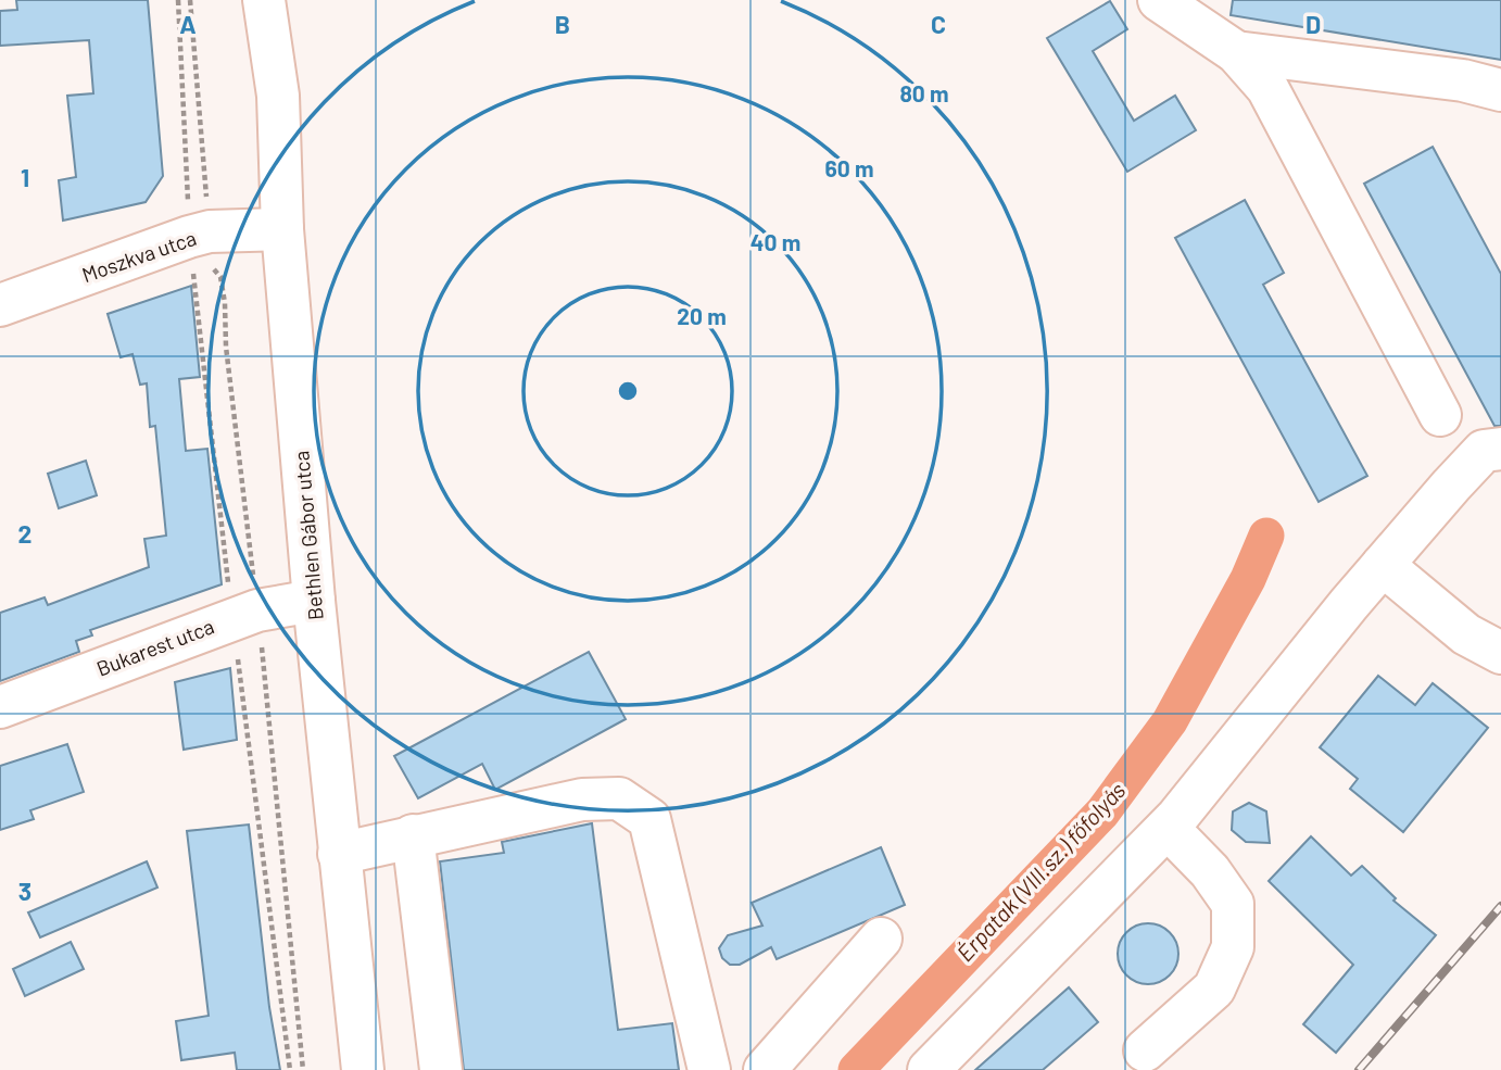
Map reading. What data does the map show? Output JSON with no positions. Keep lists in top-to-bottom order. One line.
{"streets":{"main road":["Moszkva utca","Bethlen Gábor utca","Bukarest utca"]},"crossings":[["Moszkva utca","Bethlen Gábor utca"],["Bethlen Gábor utca","Bukarest utca"]],"water":["Érpatak (VIII.sz.) főfolyás"],"grid":{"columns":["A","B","C","D"],"rows":["1","2","3"]},"rings":["80 m","60 m","40 m","20 m"]}
